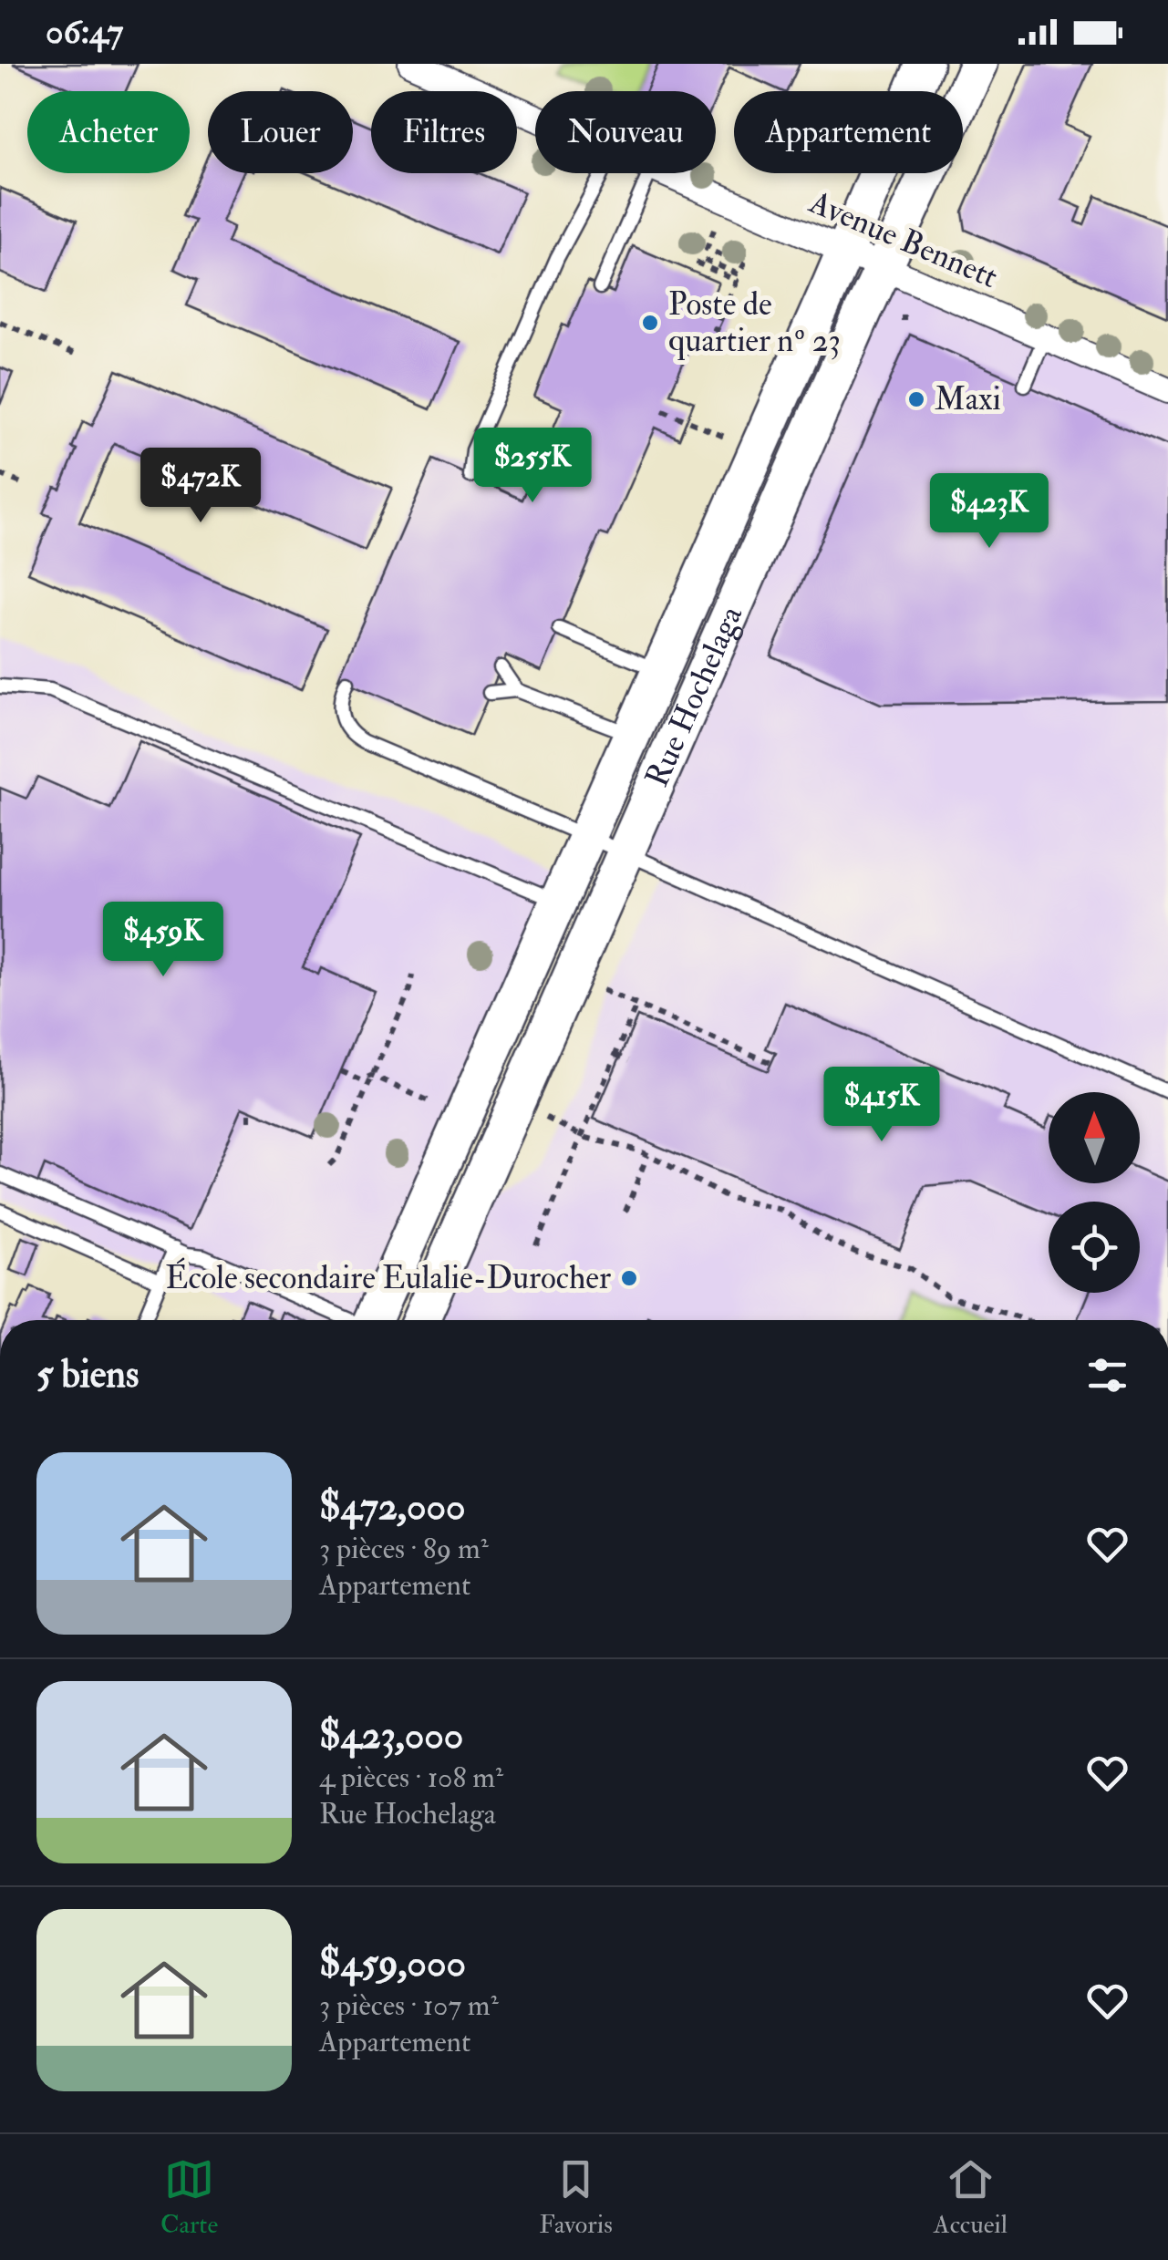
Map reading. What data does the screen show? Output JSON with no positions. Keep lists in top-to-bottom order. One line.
{"streets":{"main road":["Rue Hochelaga"],"street":["Avenue Bennett"]},"crossings":[["Avenue Bennett","Rue Hochelaga"]],"places":["Poste de quartier nº 23","Maxi","École secondaire Eulalie-Durocher"],"north":"top","page":{"status":"06:47","chip":["Acheter","Louer","Filtres","Nouveau","Appartement"],"price":["$255K","$472K","$423K","$459K","$415K"],"heading":"5 biens","list":[{"name":"$472,000","note":"3 pièces · 89 m² · Appartement"},{"name":"$423,000","note":"4 pièces · 108 m² · Rue Hochelaga"},{"name":"$459,000","note":"3 pièces · 107 m² · Appartement"}],"tabs":["Carte","Favoris","Accueil"]}}
